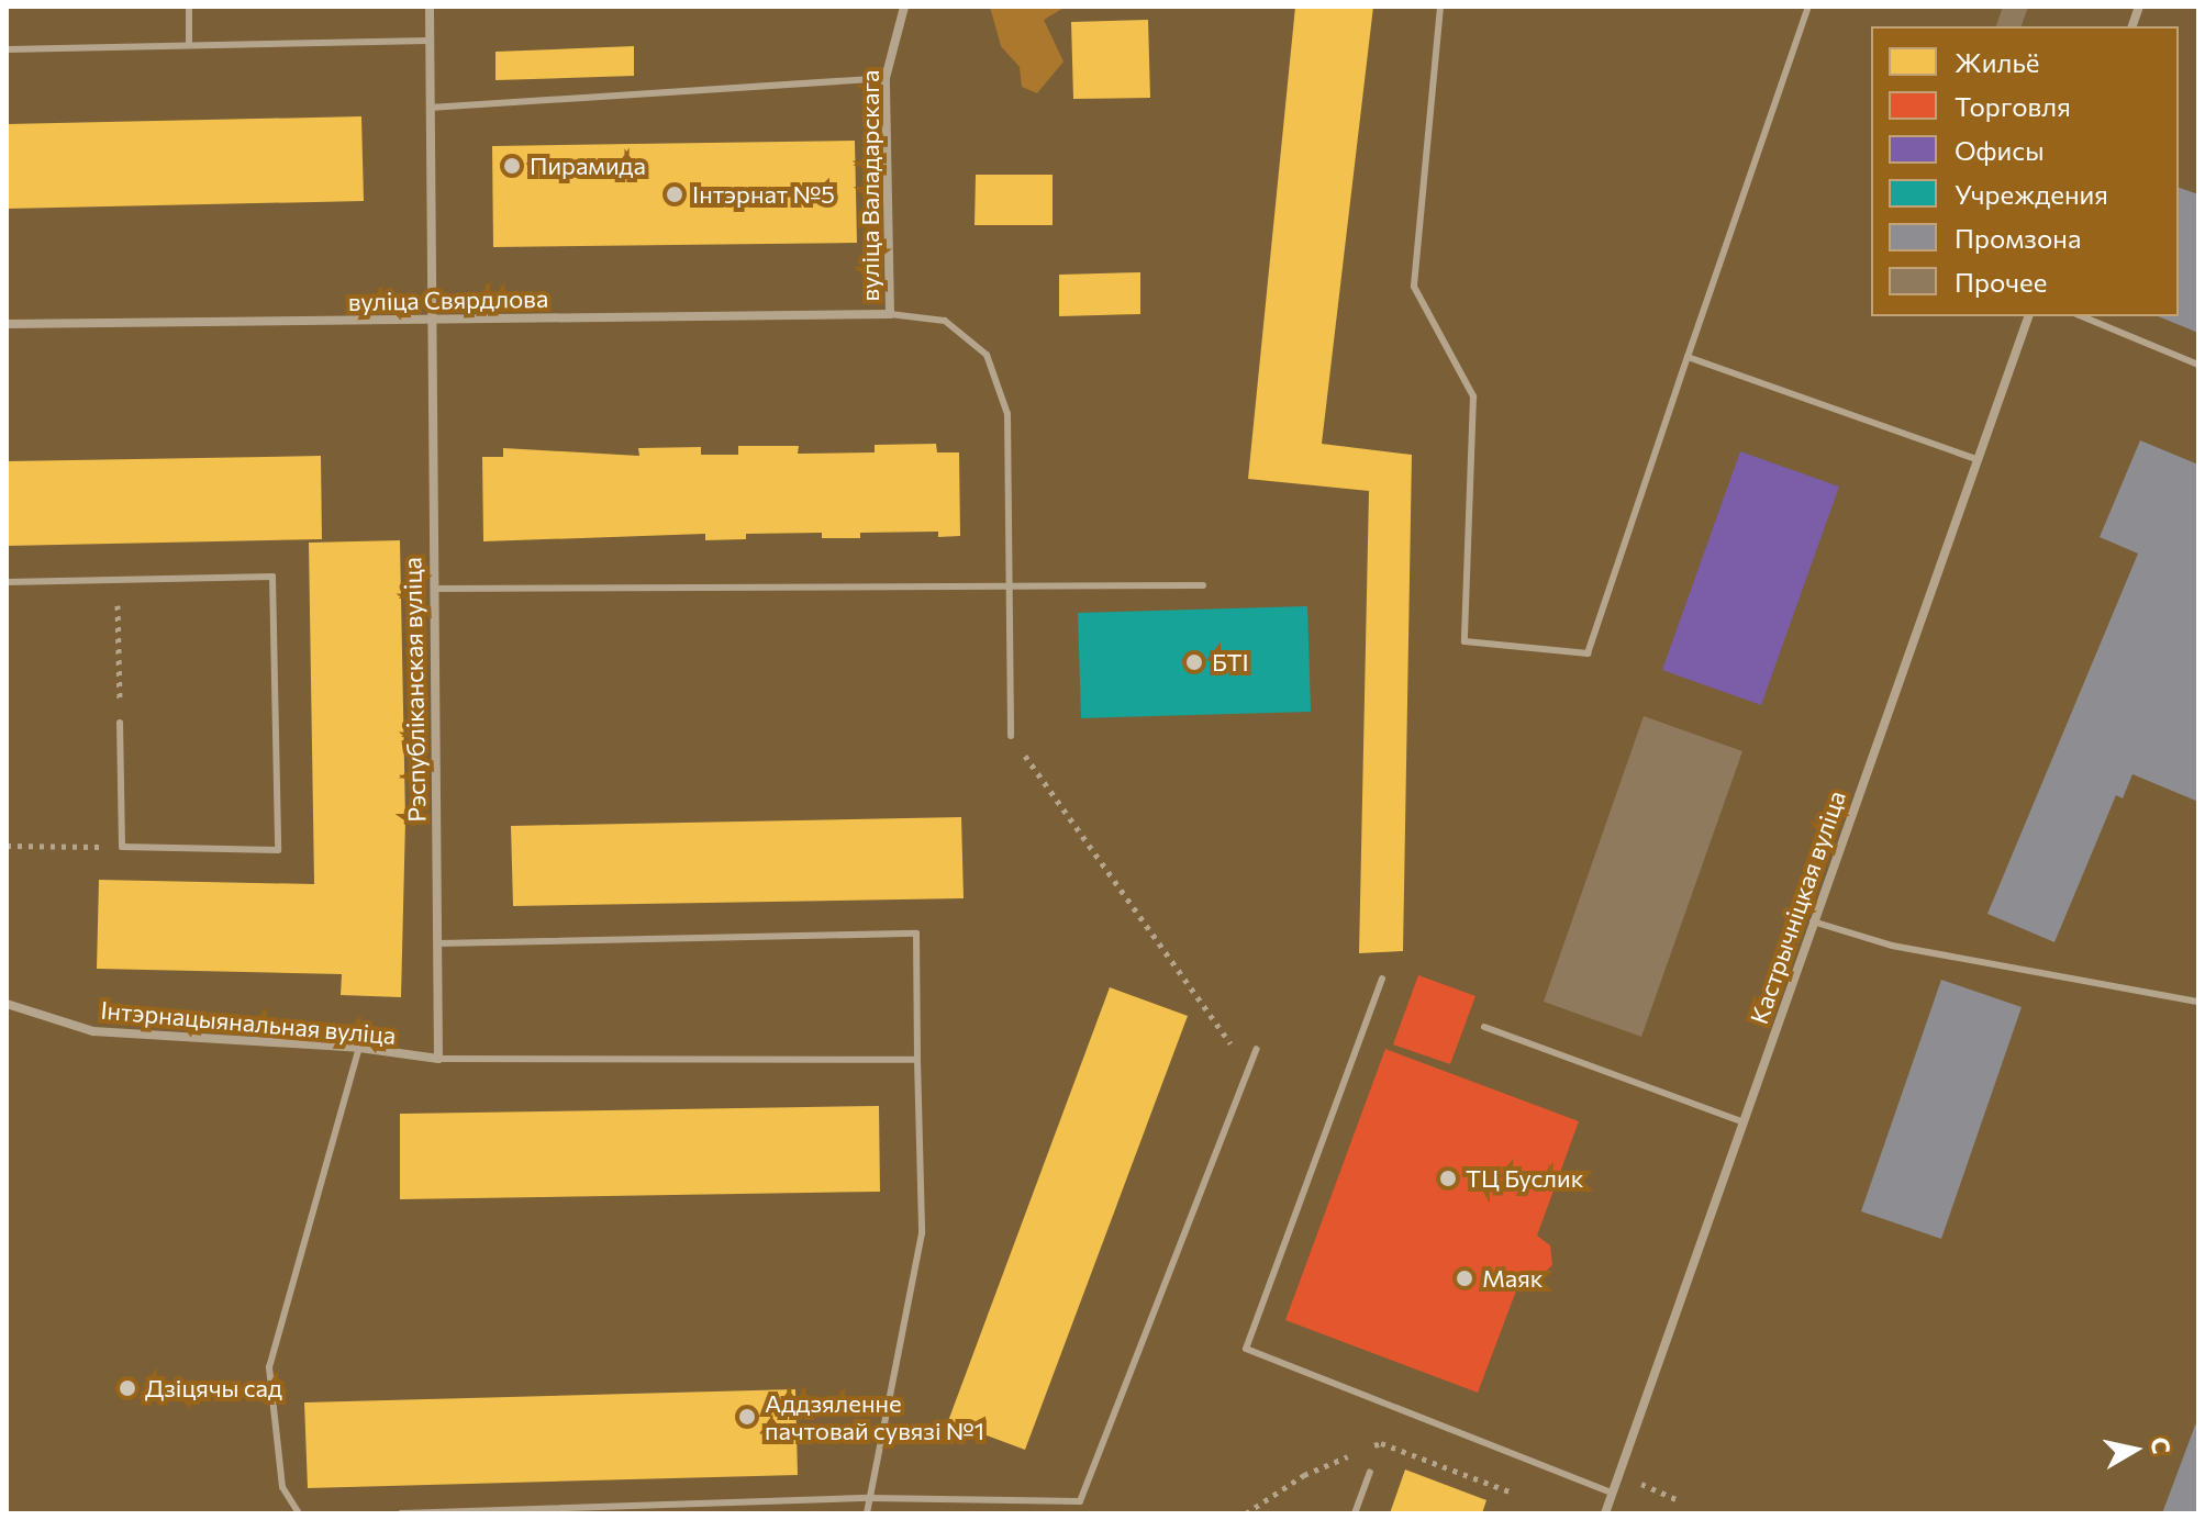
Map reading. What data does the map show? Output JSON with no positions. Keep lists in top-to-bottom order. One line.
{"streets":{"street":["вуліца Валадарскага","вуліца Свярдлова","Рэспубліканская вуліца","Кастрычніцкая вуліца","Інтэрнацыянальная вуліца"]},"crossings":[["вуліца Валадарскага","вуліца Свярдлова"],["вуліца Свярдлова","Рэспубліканская вуліца"],["Рэспубліканская вуліца","Інтэрнацыянальная вуліца"]],"places":["Пирамида","Інтэрнат №5","БТІ","ТЦ Буслик","Маяк","Дзіцячы сад","Аддзяленне пачтовай сувязі №1"],"legend":["Жильё","Торговля","Офисы","Учреждения","Промзона","Прочее"],"north":"right"}
